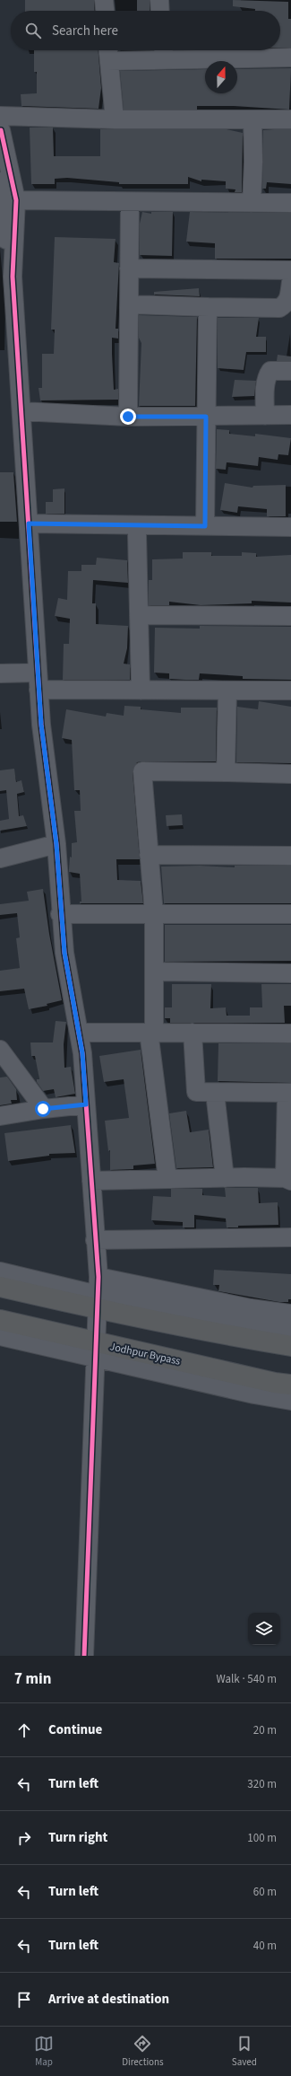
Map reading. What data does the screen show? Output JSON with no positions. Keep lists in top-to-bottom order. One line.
{"streets":{"highway":["Jodhpur Bypass"]},"north":"top","page":{"search":"Search here","heading":["7 min","Walk · 540 m"],"list":[["Continue","20 m"],["Turn left","320 m"],["Turn right","100 m"],["Turn left","60 m"],["Turn left","40 m"],"Arrive at destination"],"nav":["Map","Directions","Saved"]}}
